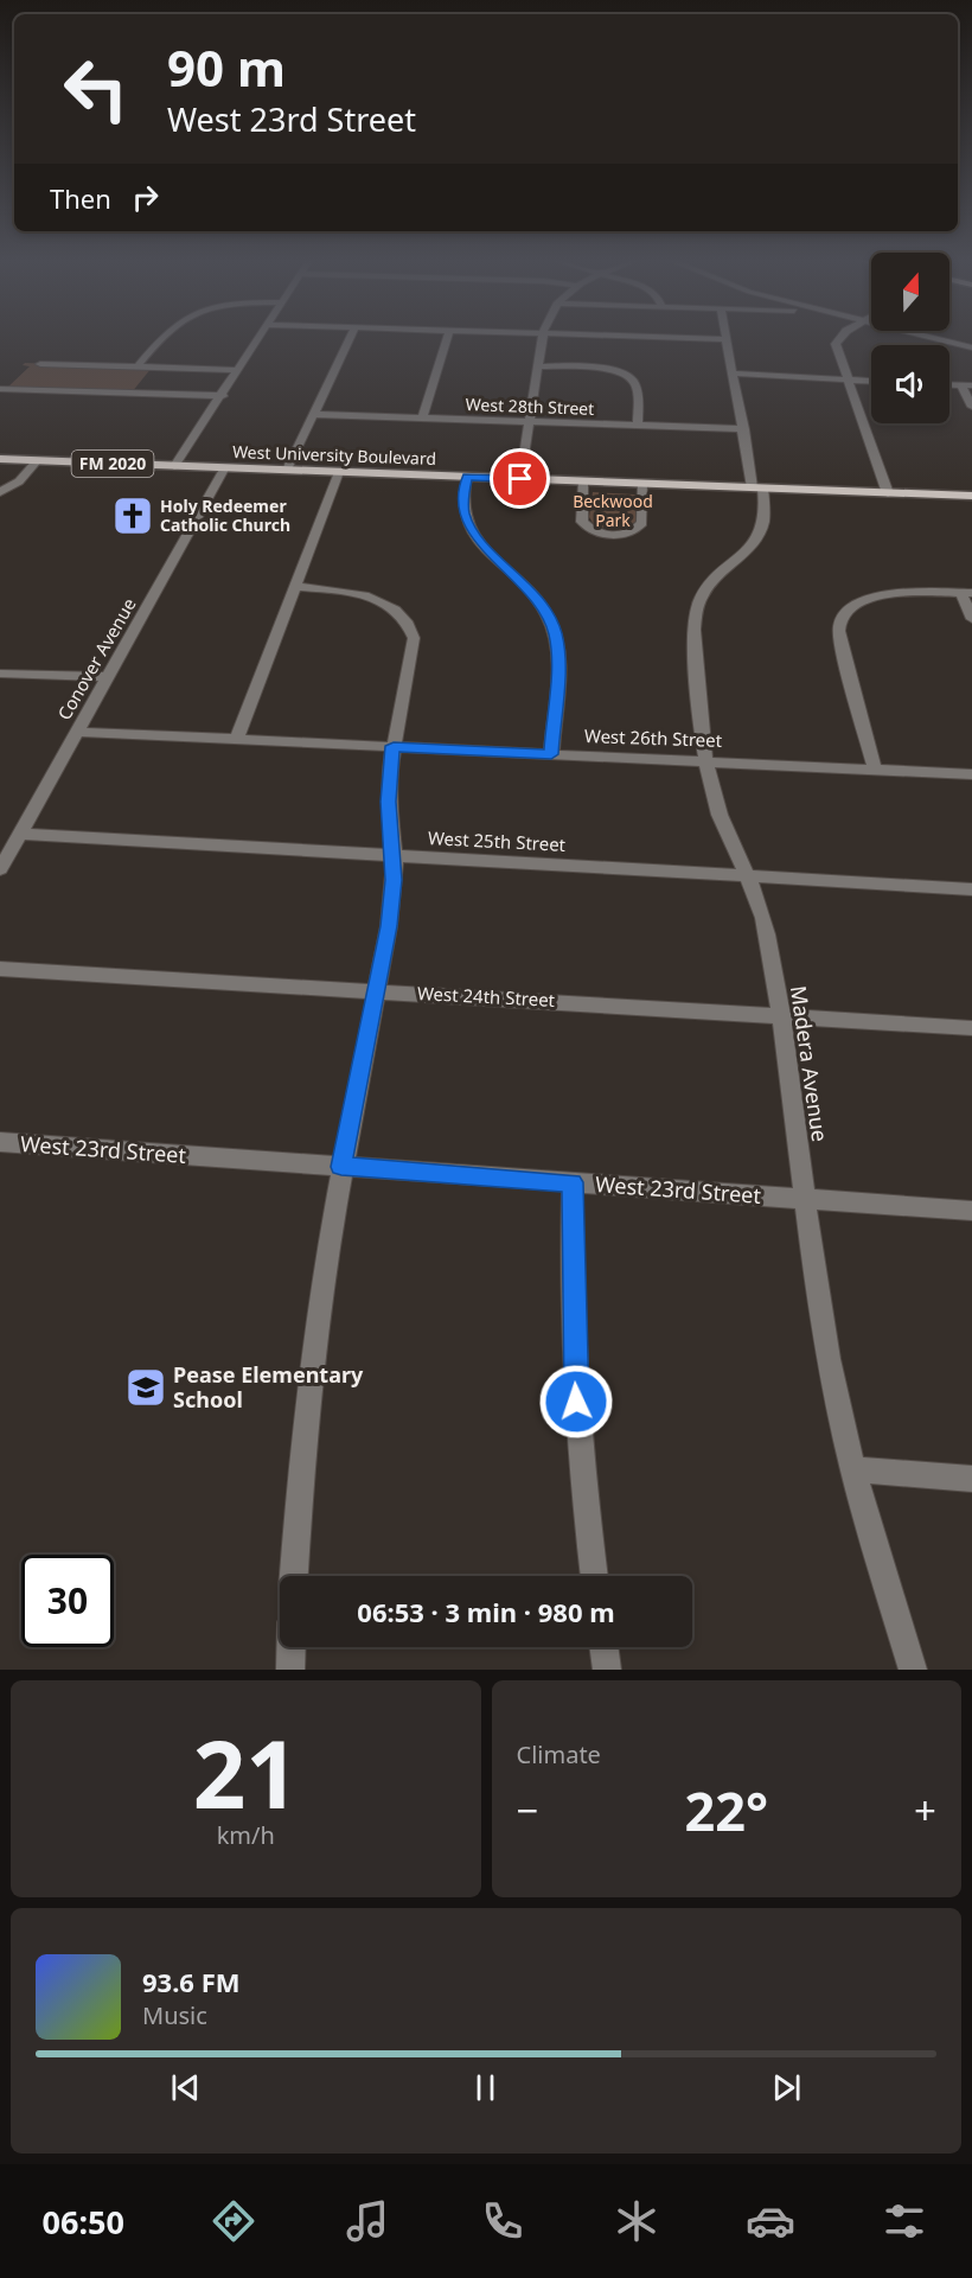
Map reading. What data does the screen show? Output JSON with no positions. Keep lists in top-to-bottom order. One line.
{"streets":{"main road":["West University Boulevard","FM 2020"],"street":["West 28th Street","Conover Avenue","West 26th Street","West 25th Street","West 24th Street","Madera Avenue","West 23rd Street"]},"crossings":[["West 28th Street","Madera Avenue"],["West University Boulevard","Conover Avenue"],["West University Boulevard","Madera Avenue"],["Conover Avenue","West 26th Street"],["Conover Avenue","West 25th Street"],["West 26th Street","Madera Avenue"],["West 25th Street","Madera Avenue"],["West 24th Street","Madera Avenue"],["Madera Avenue","West 23rd Street"]],"parks":["Beckwood Park"],"places":{"church":["Holy Redeemer Catholic Church"],"school or university":["Pease Elementary School"]},"north":"top","page":{"turn":["90 m","West 23rd Street"],"then":"Then","limit":"30","trip":"06:53 · 3 min · 980 m","tile":[["21","km/h"],"Climate"],"heat":["−","22°","+"],"song":["93.6 FM","Music"],"tabs":"06:50"}}
